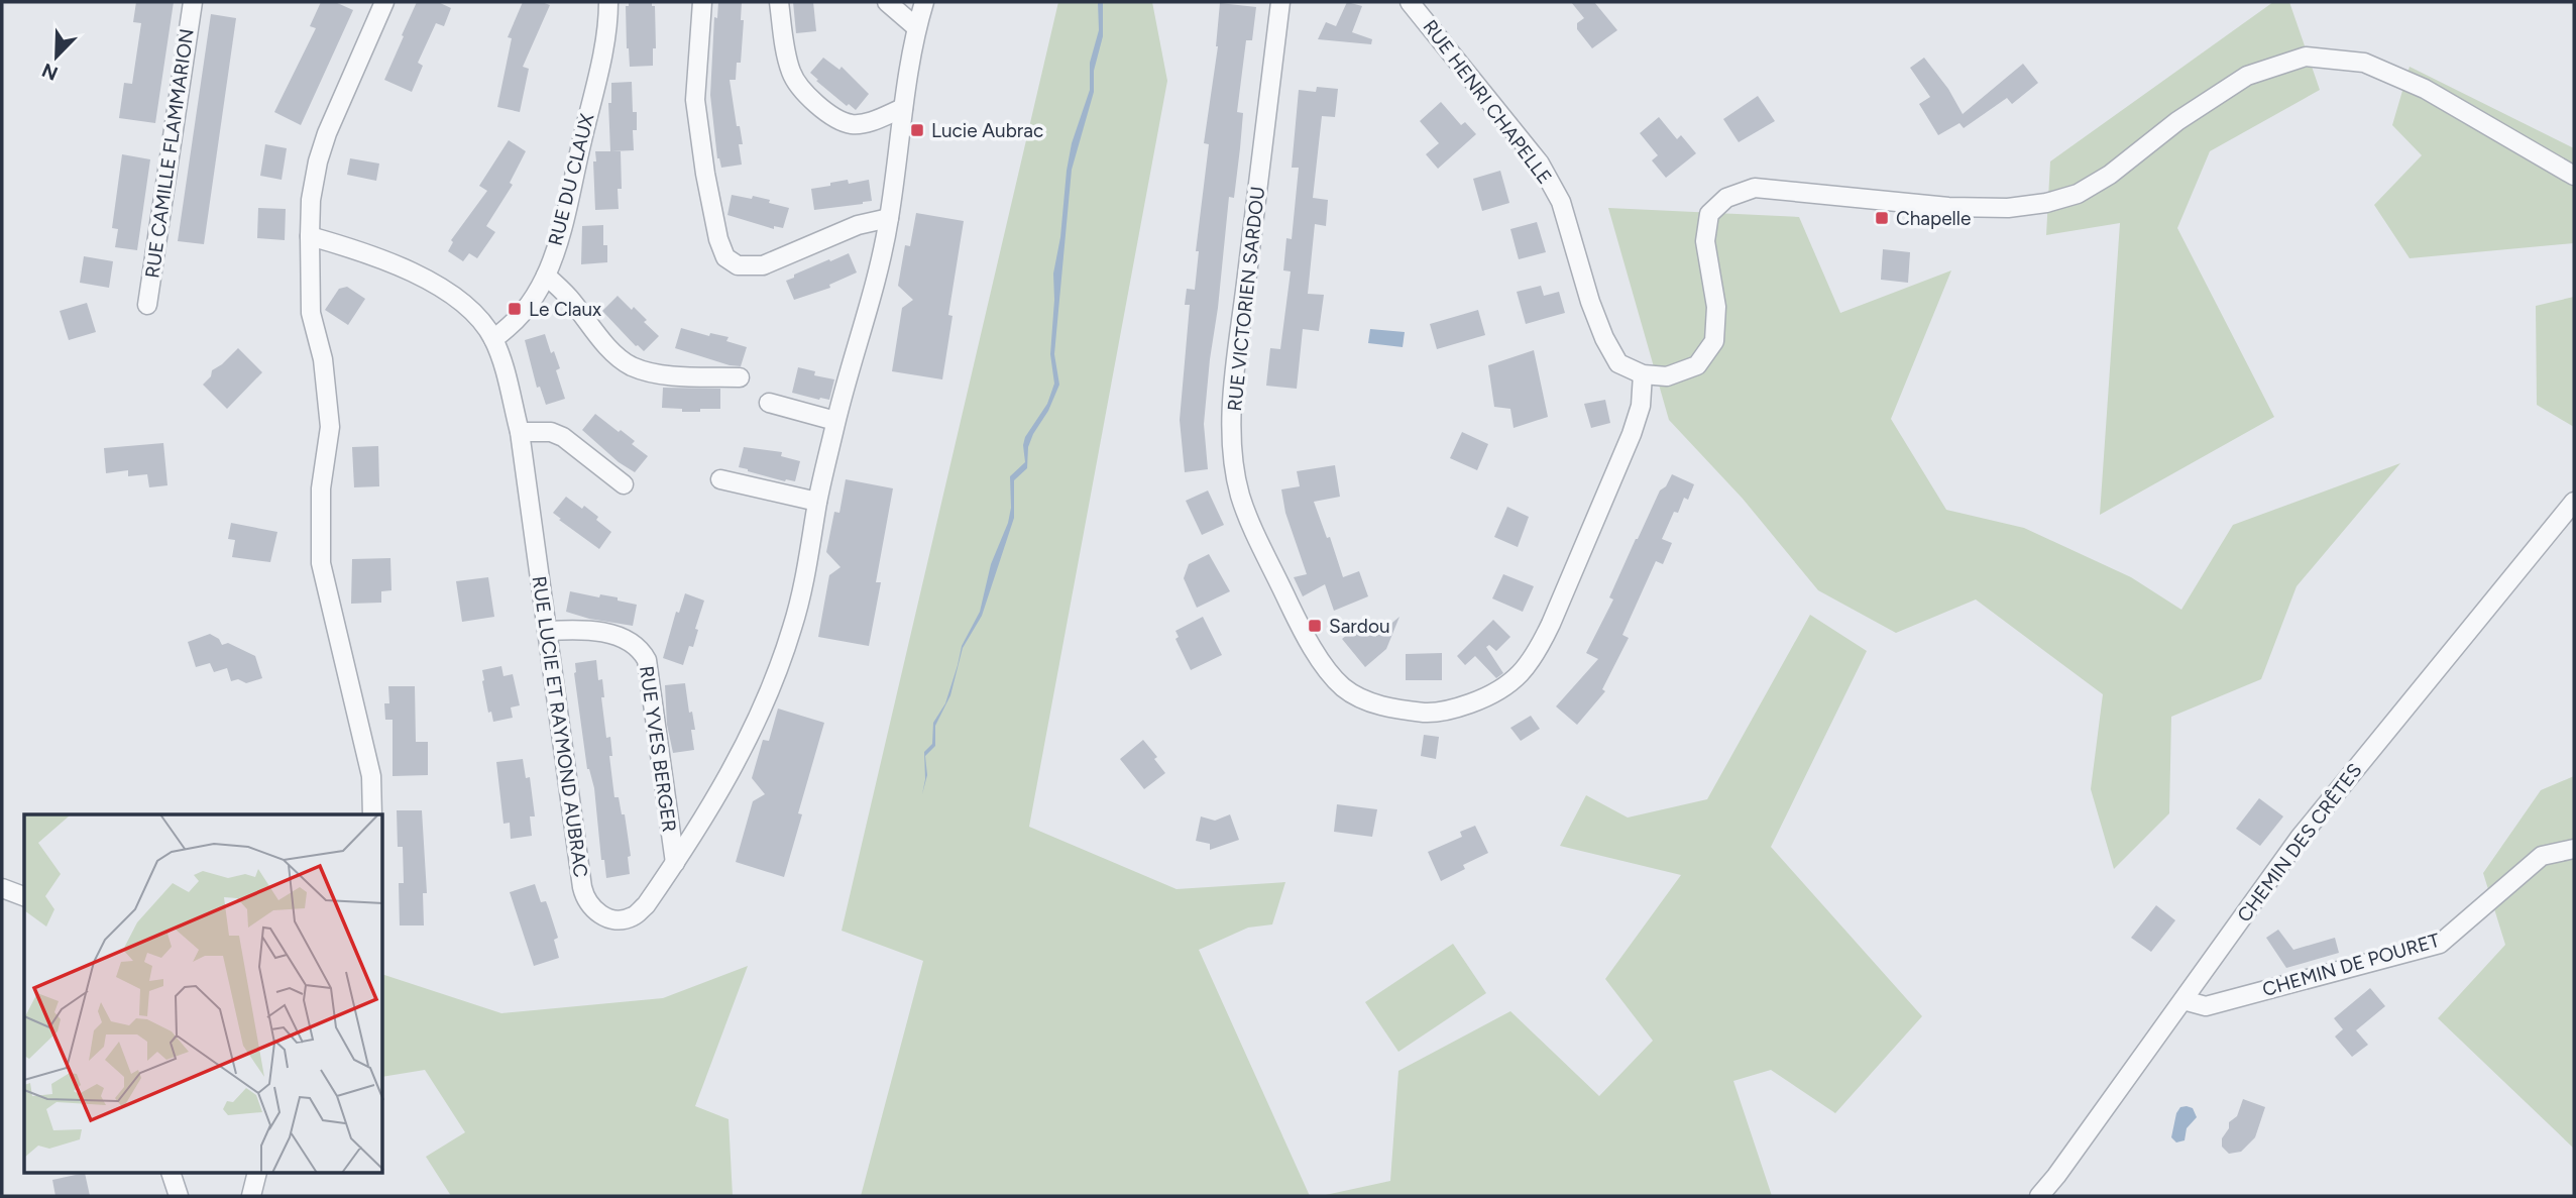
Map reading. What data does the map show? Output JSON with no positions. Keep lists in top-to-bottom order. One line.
{"streets":{"street":["RUE HENRI CHAPELLE","RUE CAMILLE FLAMMARION","RUE DU CLAUX","RUE VICTORIEN SARDOU","RUE LUCIE ET RAYMOND AUBRAC","RUE YVES BERGER","CHEMIN DES CRÊTES","CHEMIN DE POURET"]},"crossings":[["RUE HENRI CHAPELLE","RUE VICTORIEN SARDOU"],["RUE DU CLAUX","RUE LUCIE ET RAYMOND AUBRAC"],["RUE LUCIE ET RAYMOND AUBRAC","RUE YVES BERGER"],["CHEMIN DES CRÊTES","CHEMIN DE POURET"]],"places":{"transit":["Lucie Aubrac","Chapelle","Le Claux","Sardou"]},"north":"bottom left"}
